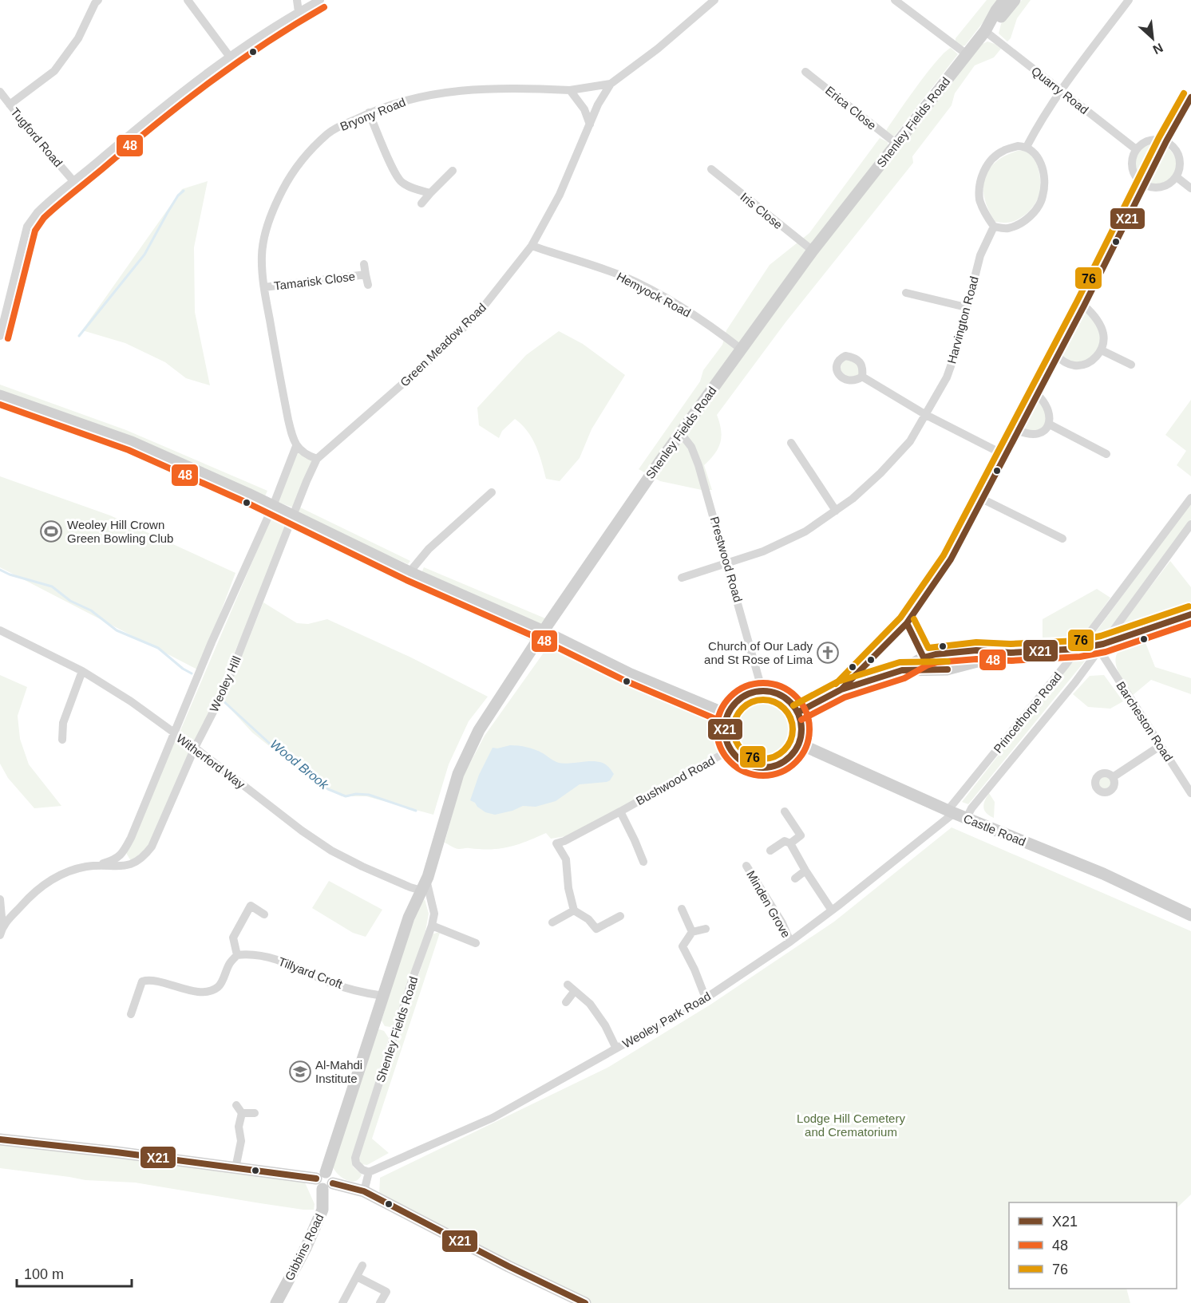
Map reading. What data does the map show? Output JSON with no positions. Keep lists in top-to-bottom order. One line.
{"streets":{"street":["Quarry Road","Erica Close","Bryony Road","Shenley Fields Road","Tugford Road","Iris Close","Tamarisk Close","Hemyock Road","Harvington Road","Green Meadow Road","Prestwood Road","Weoley Hill","Princethorpe Road","Barcheston Road","Witherford Way","Bushwood Road","Castle Road","Minden Grove","Tillyard Croft","Weoley Park Road","Gibbins Road"]},"crossings":[["Quarry Road","Shenley Fields Road"],["Erica Close","Shenley Fields Road"],["Bryony Road","Tamarisk Close"],["Bryony Road","Green Meadow Road"],["Shenley Fields Road","Iris Close"],["Shenley Fields Road","Hemyock Road"],["Shenley Fields Road","Prestwood Road"],["Shenley Fields Road","Witherford Way"],["Shenley Fields Road","Tillyard Croft"],["Shenley Fields Road","Weoley Park Road"],["Shenley Fields Road","Gibbins Road"],["Hemyock Road","Green Meadow Road"],["Harvington Road","Prestwood Road"],["Green Meadow Road","Weoley Hill"],["Prestwood Road","Bushwood Road"],["Prestwood Road","Castle Road"],["Weoley Hill","Witherford Way"],["Princethorpe Road","Barcheston Road"],["Princethorpe Road","Castle Road"],["Princethorpe Road","Weoley Park Road"],["Bushwood Road","Castle Road"],["Castle Road","Weoley Park Road"],["Minden Grove","Weoley Park Road"]],"water":["Wood Brook"],"parks":["Lodge Hill Cemetery and Crematorium"],"places":{"sports":["Weoley Hill Crown Green Bowling Club"],"church":["Church of Our Lady and St Rose of Lima"],"school or university":["Al-Mahdi Institute"]},"lines":["transit line 48","transit line 76","transit line X21"],"legend":["X21","48","76"],"scale_bar":"100 m","north":"bottom right"}
